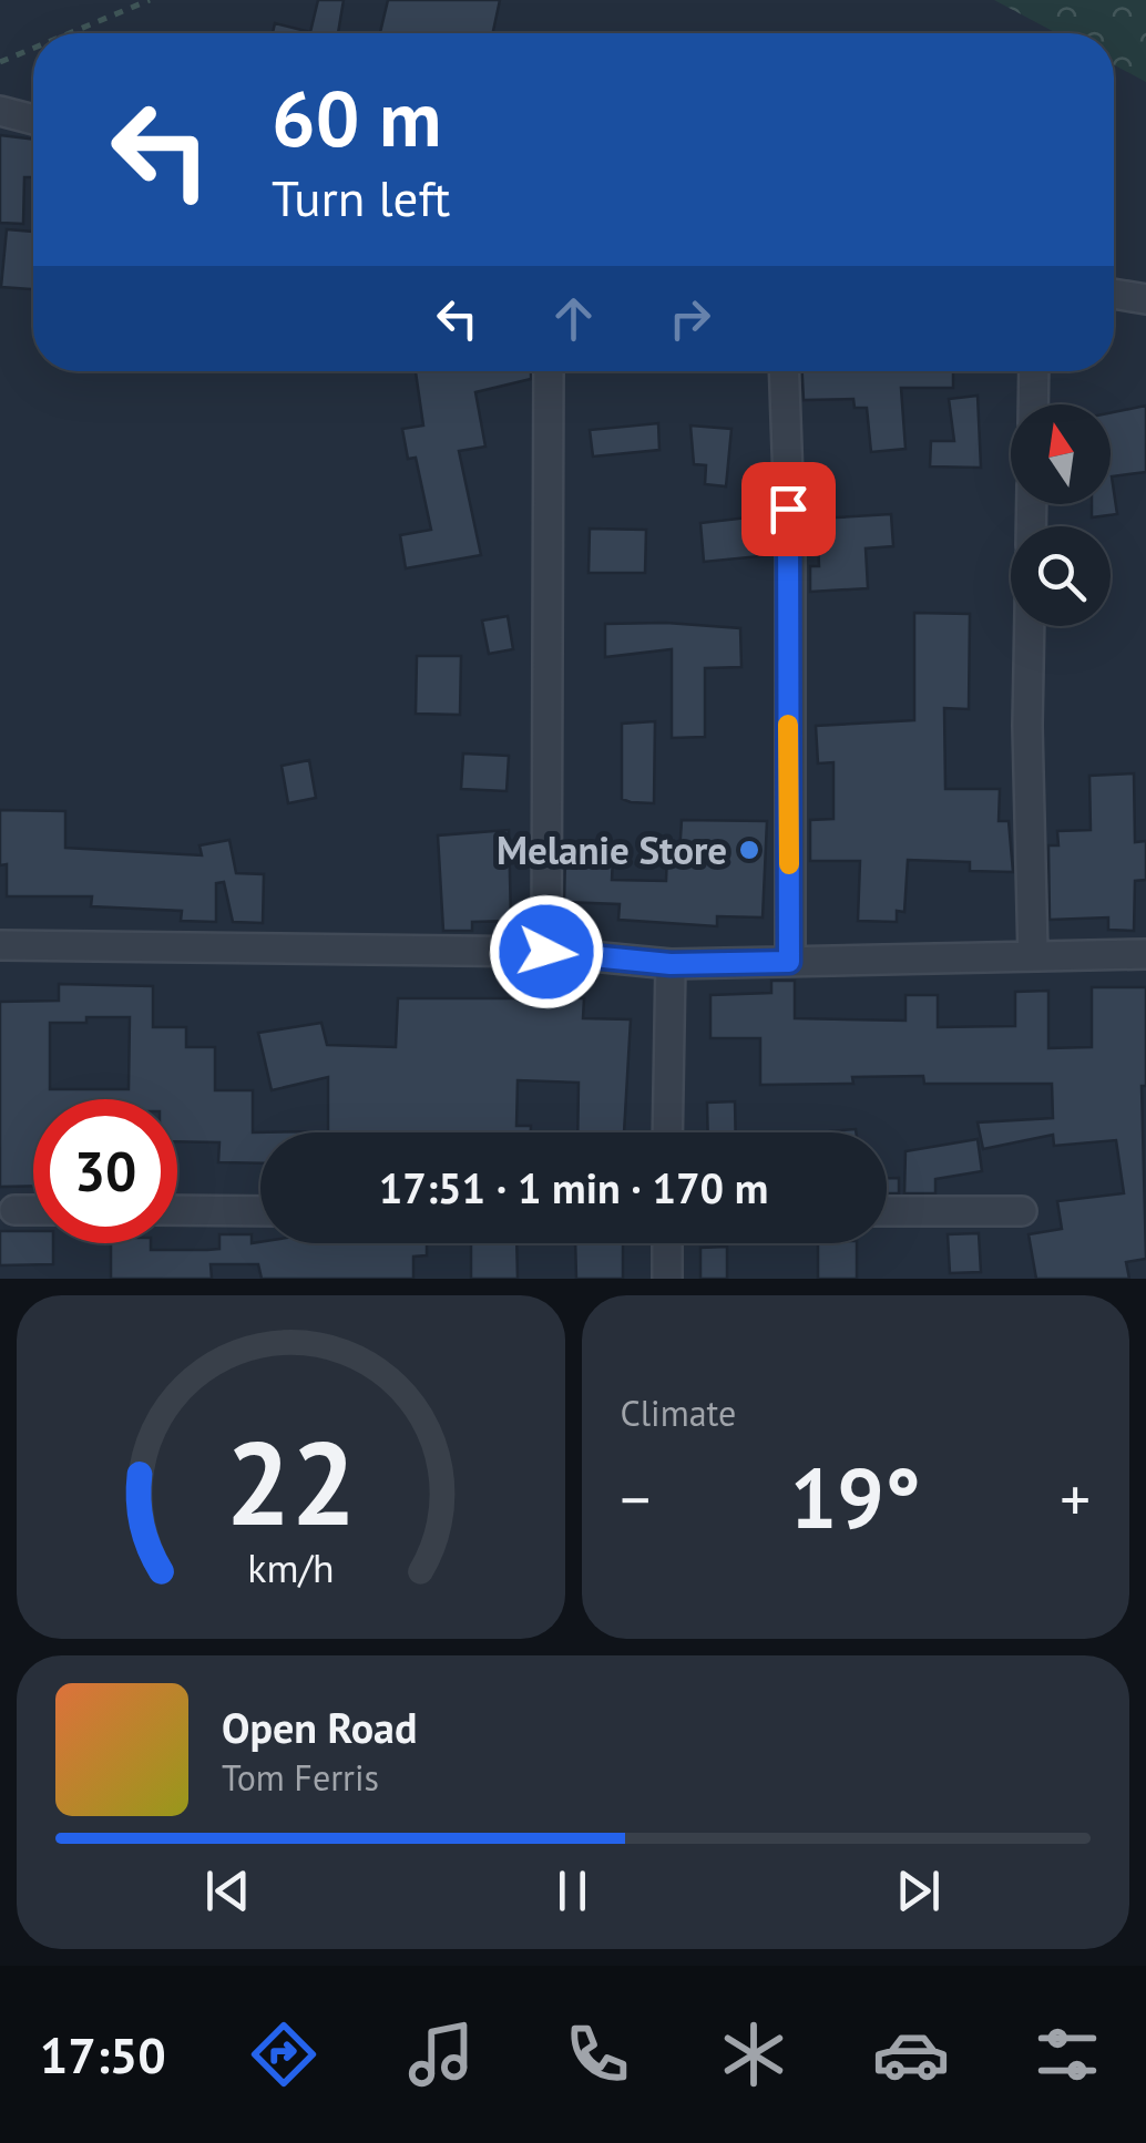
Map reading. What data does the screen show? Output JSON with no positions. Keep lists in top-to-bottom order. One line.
{"places":["Melanie Store"],"north":"top","page":{"turn":["60 m","Turn left"],"limit":"30","trip":"17:51 · 1 min · 170 m","tile":"Climate","heat":["−","19°","+"],"song":["Open Road","Tom Ferris"],"tabs":"17:50","gauge":["22","km/h"]}}
